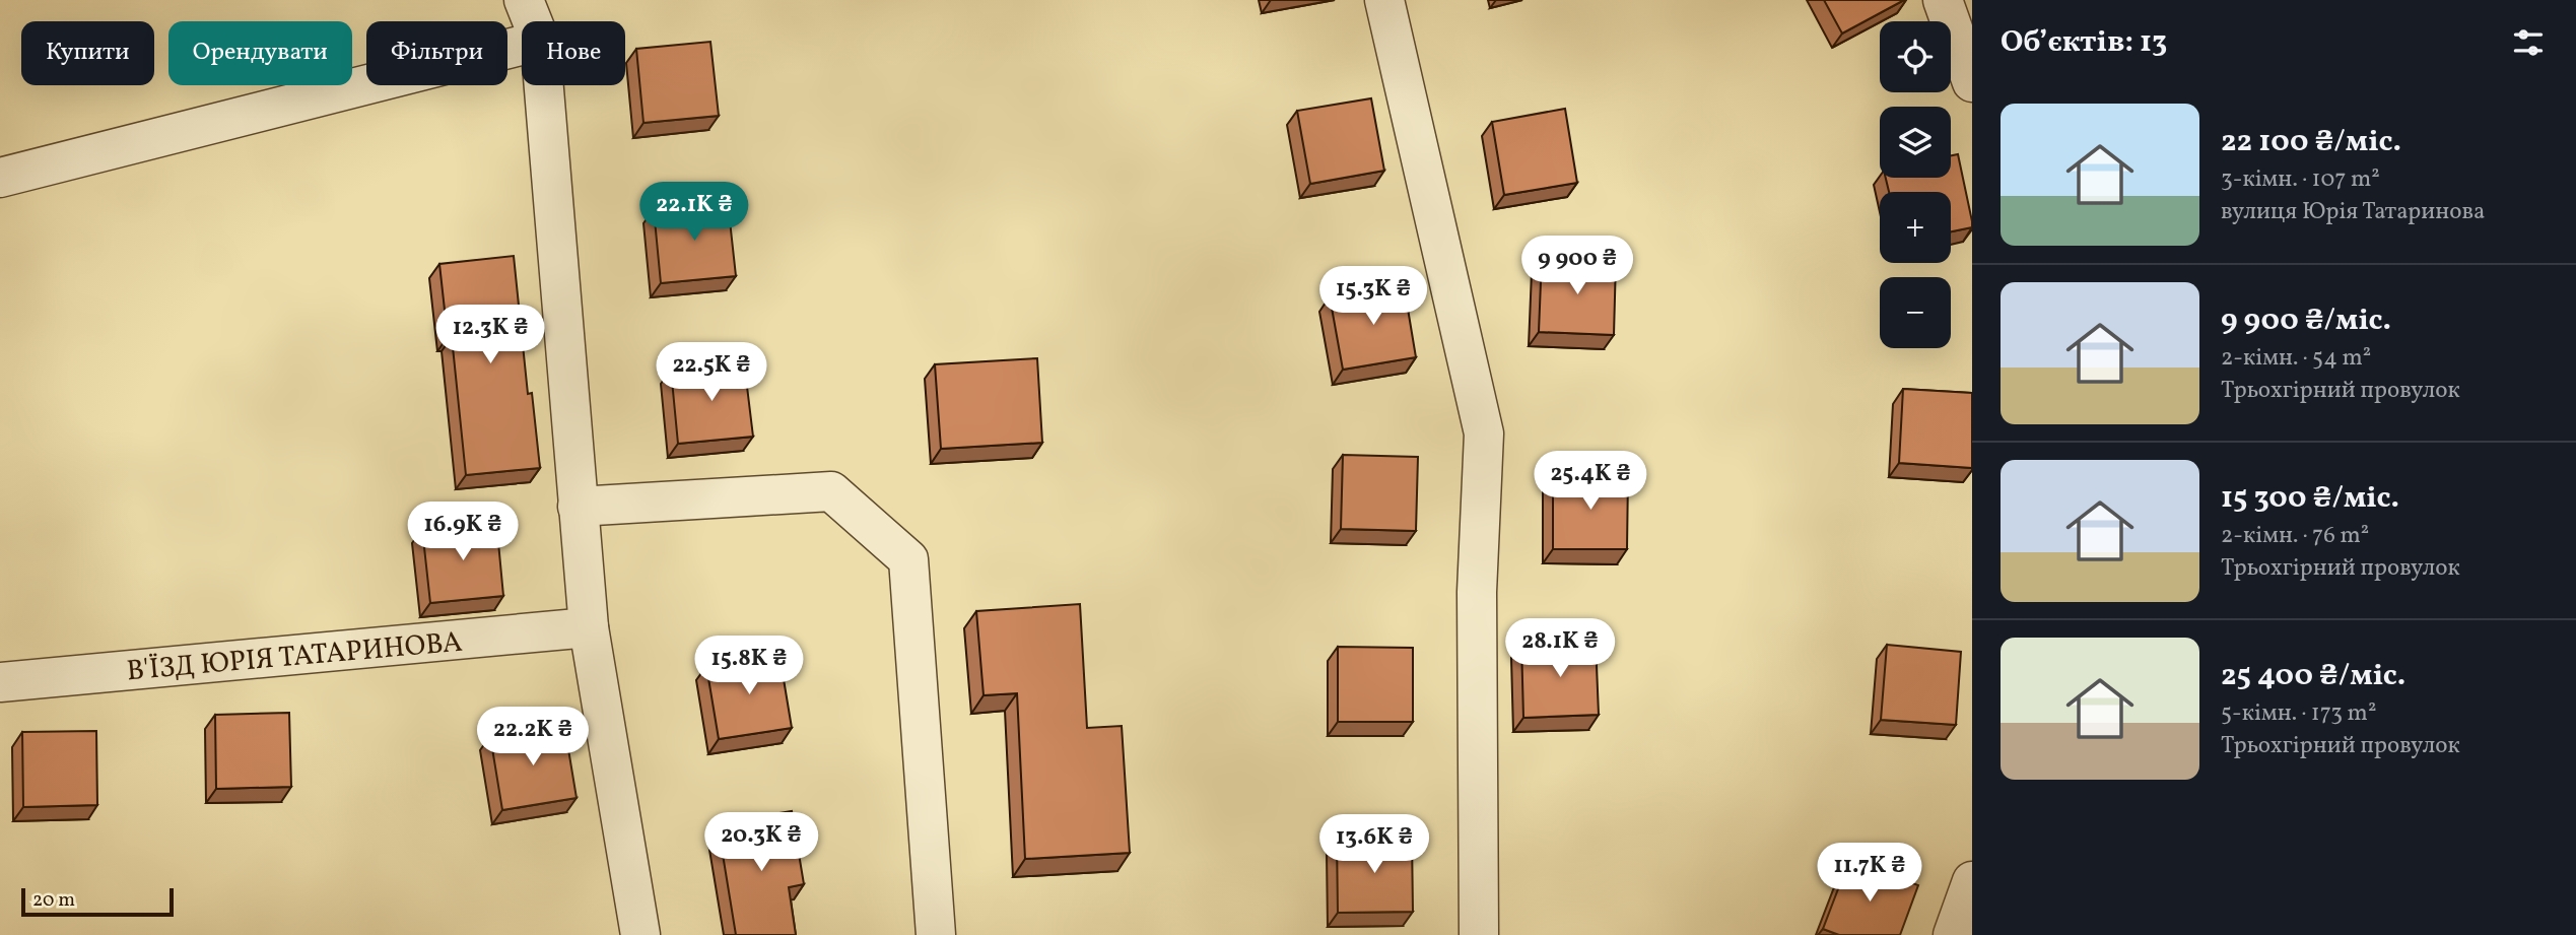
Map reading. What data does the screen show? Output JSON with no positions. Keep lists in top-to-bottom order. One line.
{"streets":{"street":["В'ЇЗД ЮРІЯ ТАТАРИНОВА"]},"scale_bar":"20 m","page":{"heading":"Об’єктів: 13","map_buttons":["+","−"],"chip":["Купити","Орендувати","Фільтри","Нове"],"list":[{"name":"22 100 ₴/міс.","note":"3-кімн. · 107 m² · вулиця Юрія Татаринова"},{"name":"9 900 ₴/міс.","note":"2-кімн. · 54 m² · Трьохгірний провулок"},{"name":"15 300 ₴/міс.","note":"2-кімн. · 76 m² · Трьохгірний провулок"},{"name":"25 400 ₴/міс.","note":"5-кімн. · 173 m² · Трьохгірний провулок"}],"price":["22.1K ₴","9 900 ₴","15.3K ₴","12.3K ₴","22.5K ₴","25.4K ₴","16.9K ₴","28.1K ₴","15.8K ₴","22.2K ₴","20.3K ₴","13.6K ₴","11.7K ₴"],"scale":"20 m"}}
